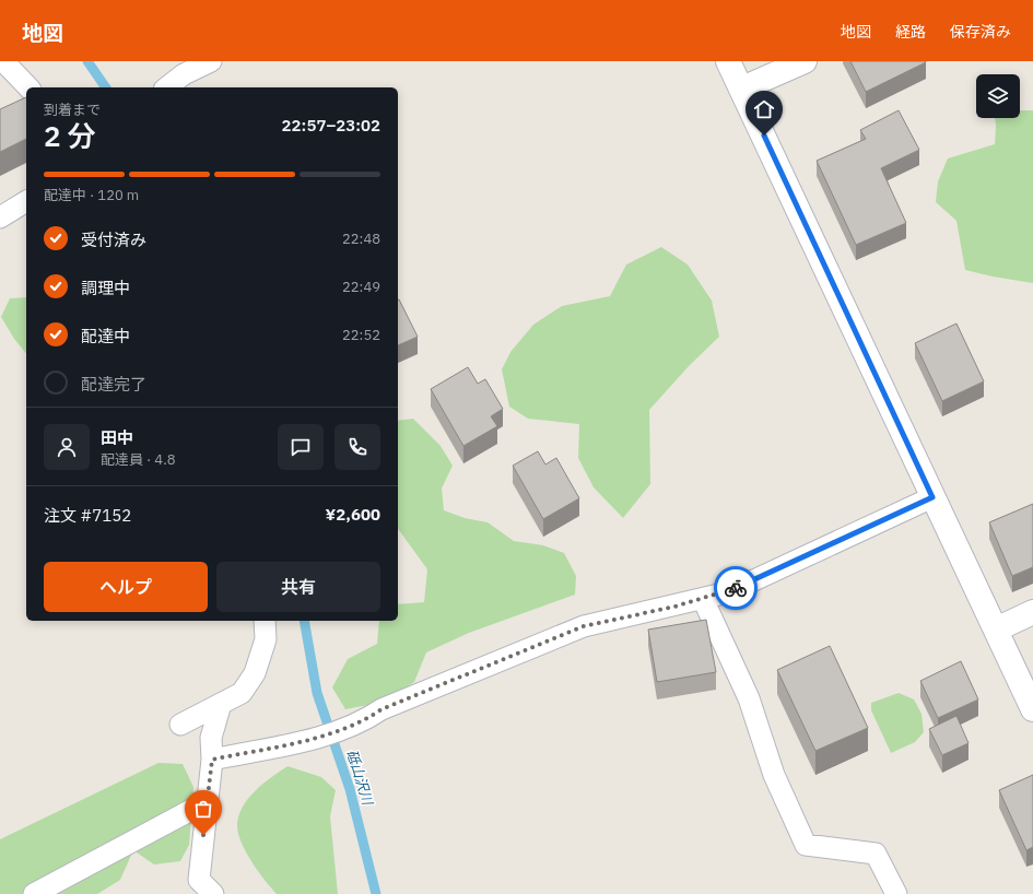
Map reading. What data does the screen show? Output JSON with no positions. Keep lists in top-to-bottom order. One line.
{"water":["砥山沢川"],"page":{"header":"地図","nav":["地図","経路","保存済み"],"heading":["2 分","到着まで","22:57–23:02"],"panel":["田中","配達員 · 4.8","注文 #7152","¥2,600"],"bar":"配達中 · 120 m","list":[["受付済み","22:48"],["調理中","22:49"],["配達中","22:52"],"配達完了"],"buttons":["ヘルプ","共有"]}}
